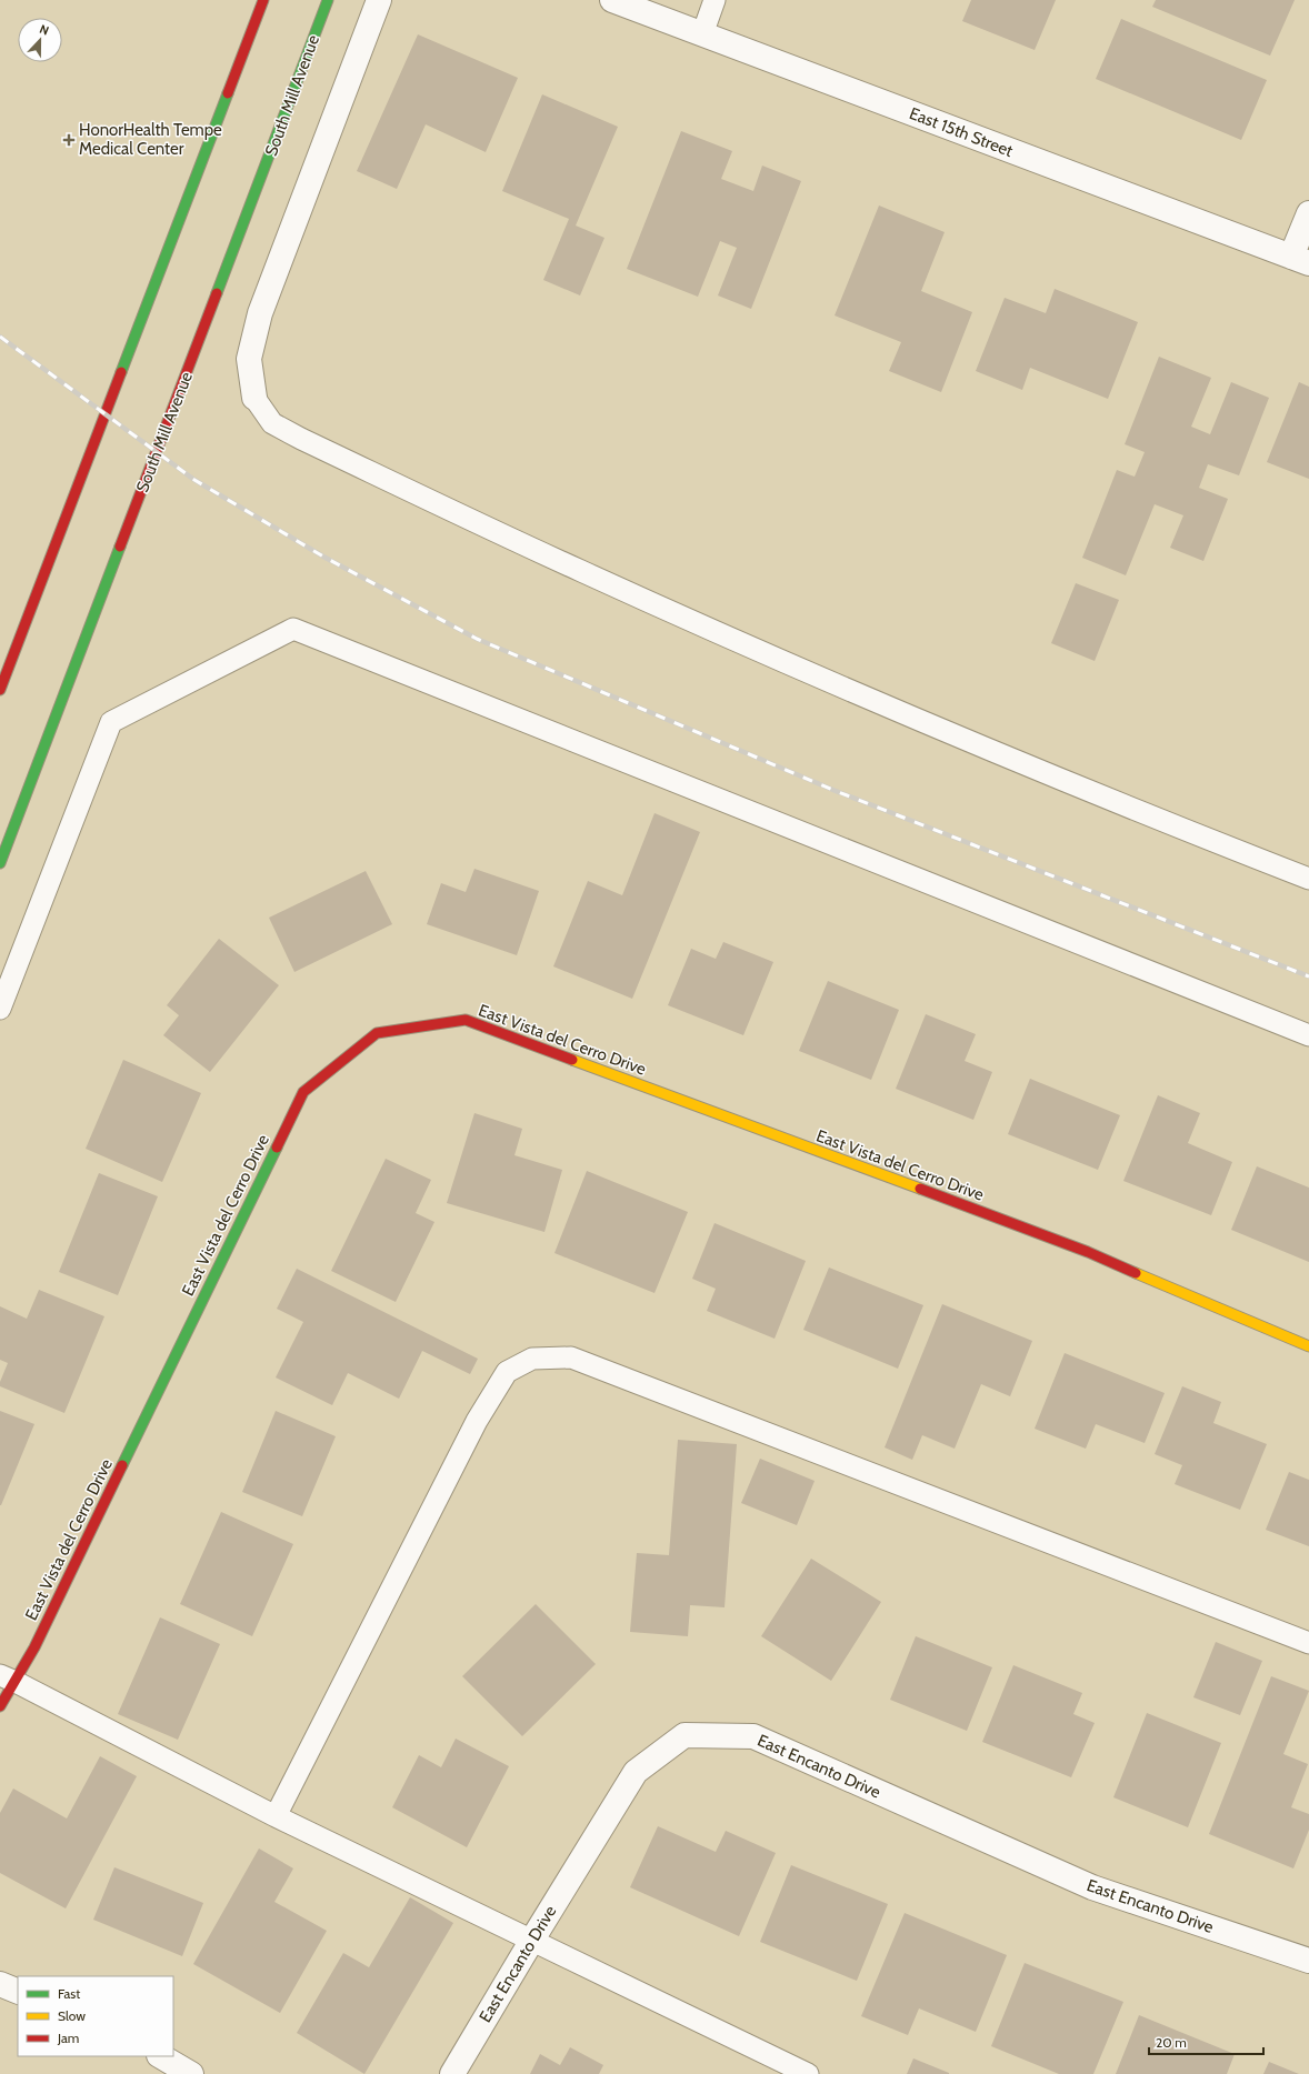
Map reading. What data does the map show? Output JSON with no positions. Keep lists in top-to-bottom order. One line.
{"streets":{"street":["South Mill Avenue","East 15th Street","East Vista del Cerro Drive","East Encanto Drive"]},"places":{"health":["HonorHealth Tempe Medical Center"]},"legend":["Fast","Slow","Jam"],"scale_bar":"20 m","north":"top"}
